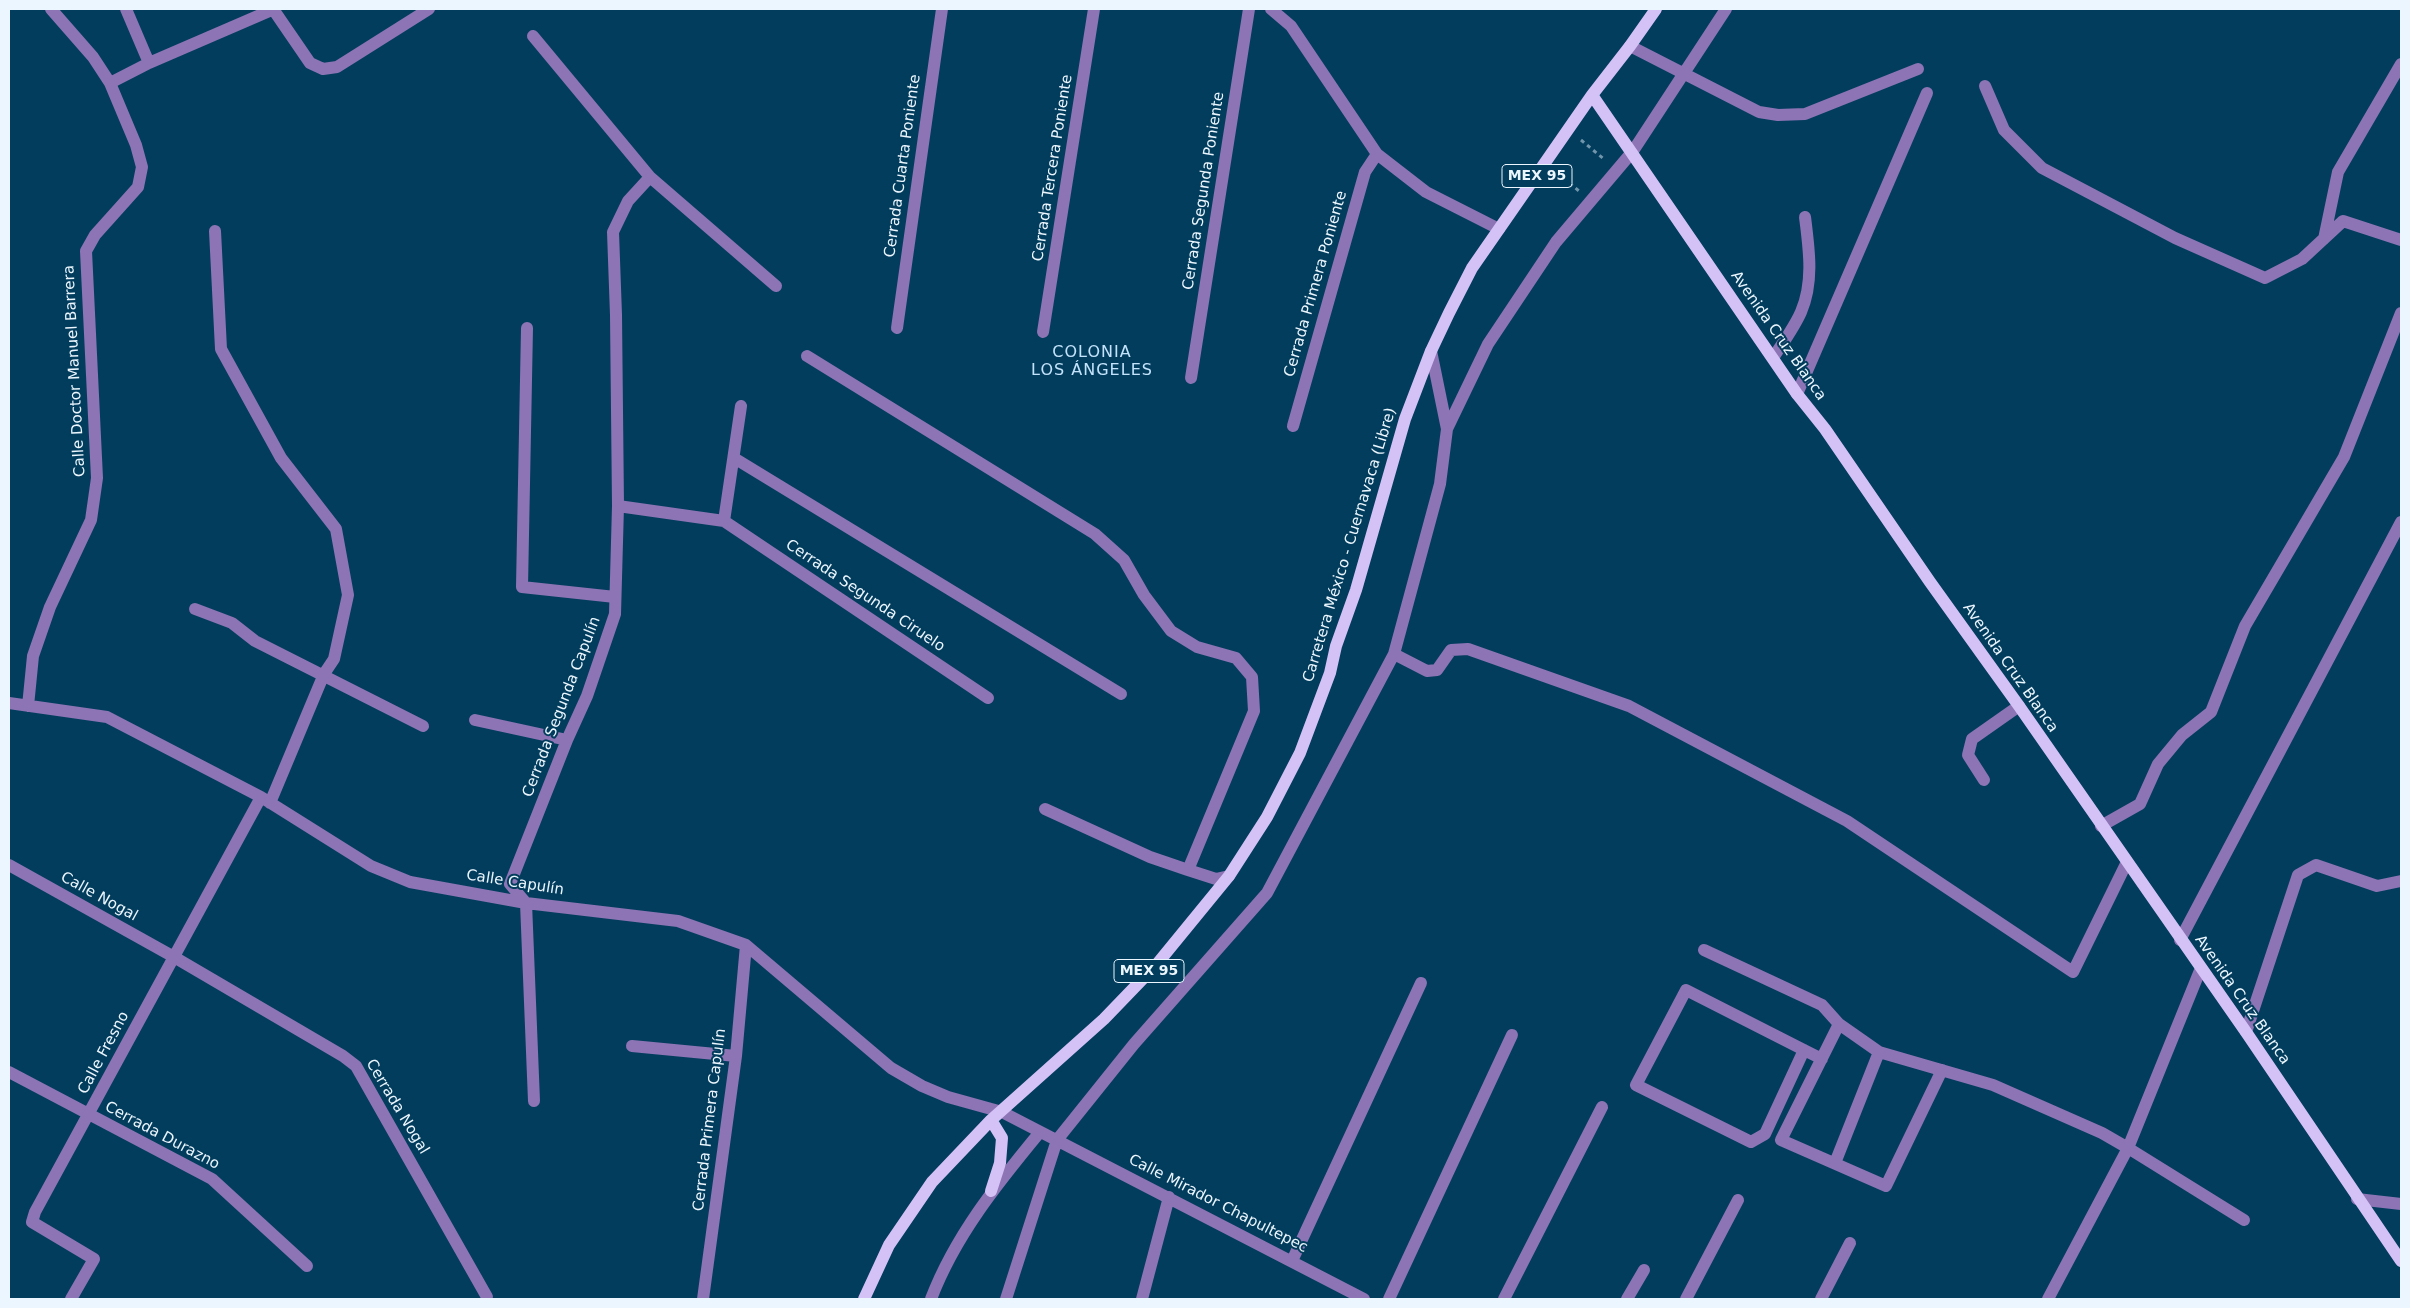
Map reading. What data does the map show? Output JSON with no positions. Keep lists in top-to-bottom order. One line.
{"streets":{"main road":["MEX 95","Avenida Cruz Blanca","Carretera México - Cuernavaca (Libre)"],"street":["Cerrada Cuarta Poniente","Cerrada Tercera Poniente","Cerrada Segunda Poniente","Cerrada Primera Poniente","Calle Doctor Manuel Barrera","Cerrada Segunda Ciruelo","Cerrada Segunda Capulín","Calle Capulín","Calle Nogal","Calle Fresno","Cerrada Nogal","Cerrada Primera Capulín","Cerrada Durazno","Calle Mirador Chapultepec"]},"crossings":[["Avenida Cruz Blanca","Carretera México - Cuernavaca (Libre)"],["Calle Doctor Manuel Barrera","Calle Capulín"],["Carretera México - Cuernavaca (Libre)","Calle Capulín"],["Cerrada Segunda Capulín","Calle Capulín"],["Calle Capulín","Calle Fresno"],["Calle Capulín","Cerrada Primera Capulín"],["Calle Capulín","Calle Mirador Chapultepec"],["Calle Nogal","Calle Fresno"],["Calle Nogal","Cerrada Nogal"],["Calle Fresno","Cerrada Nogal"],["Calle Fresno","Cerrada Durazno"]],"districts":["COLONIA LOS ÁNGELES"]}
